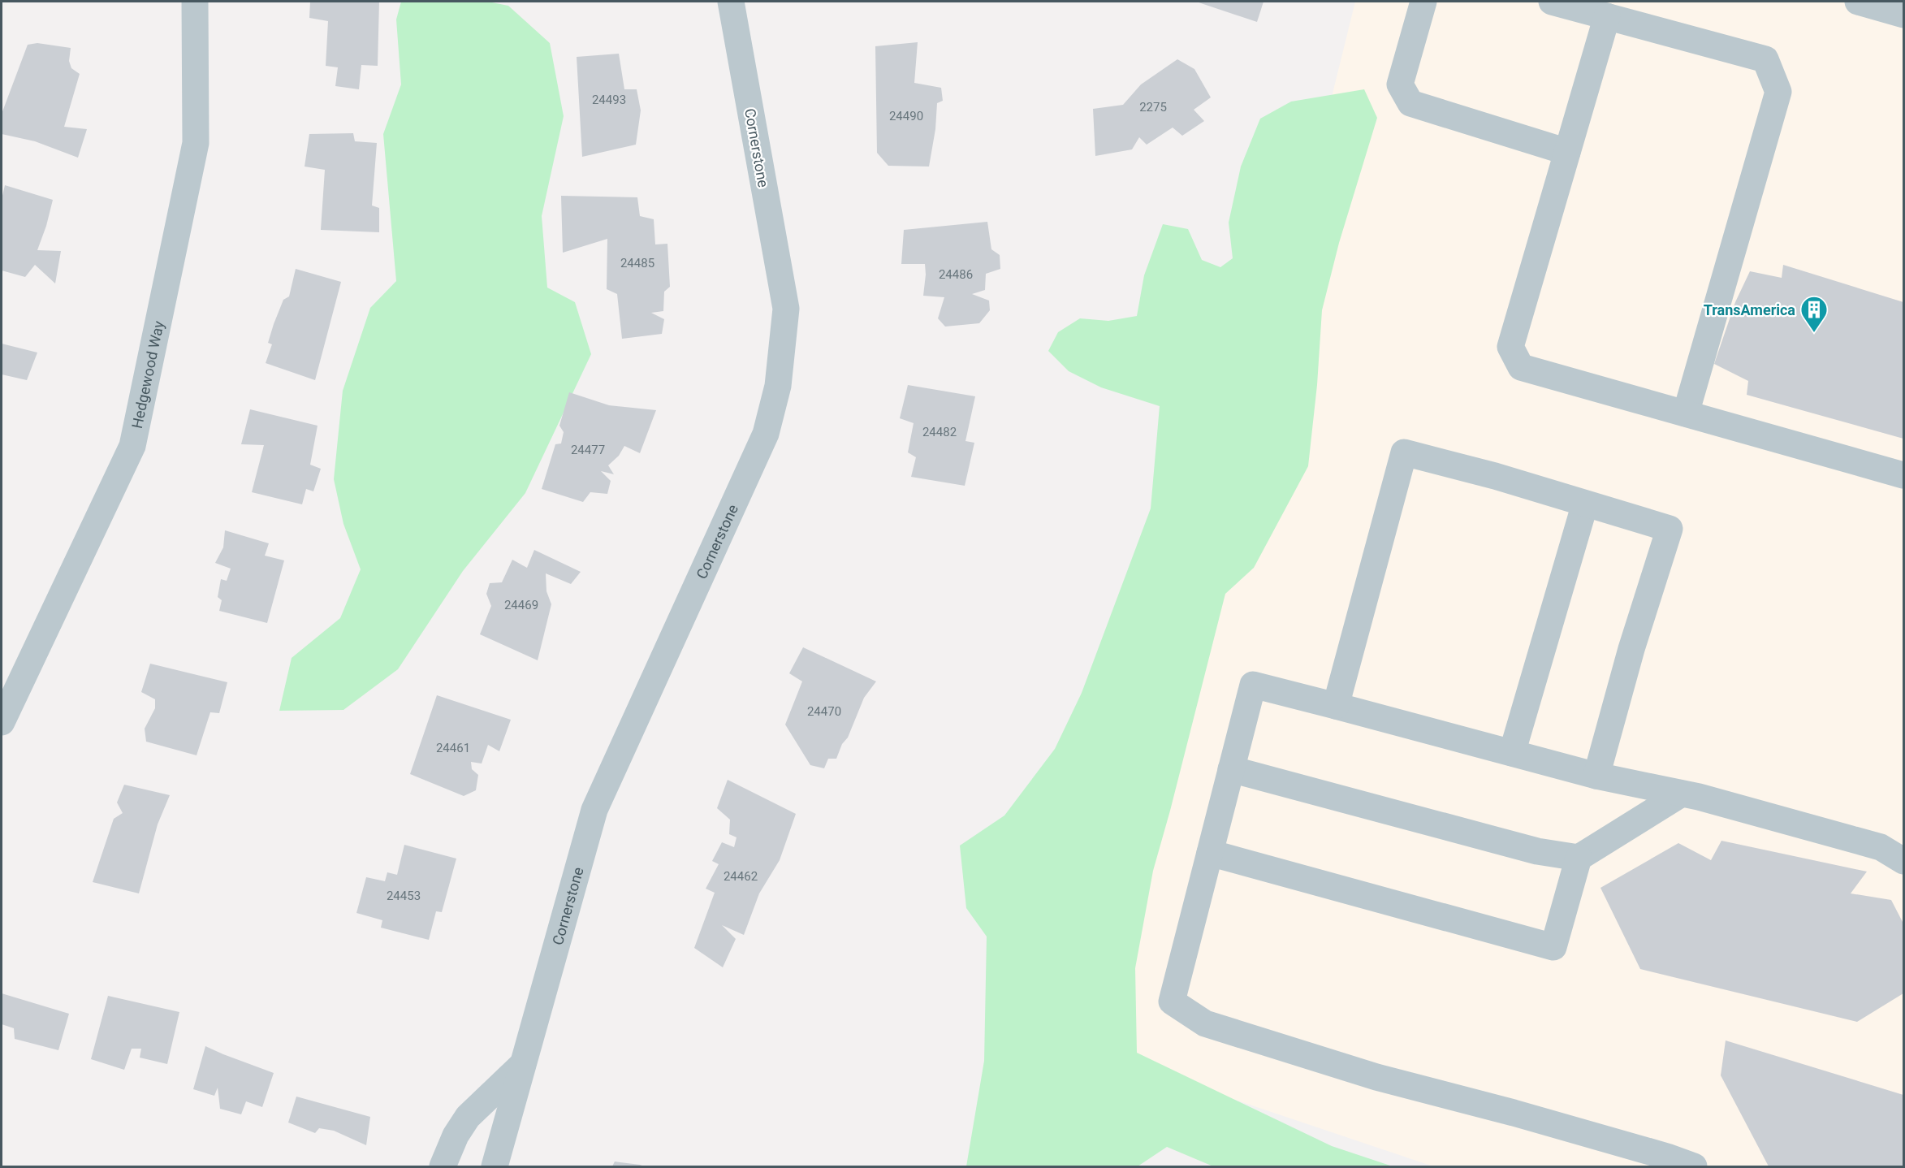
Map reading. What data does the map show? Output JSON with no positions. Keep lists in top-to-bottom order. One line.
{"streets":{"street":["Cornerstone","Hedgewood Way"]},"places":{"building":["TransAmerica"]},"house_numbers":["24493","2275","24490","24485","24486","24482","24477","24469","24470","24461","24462","24453"]}
